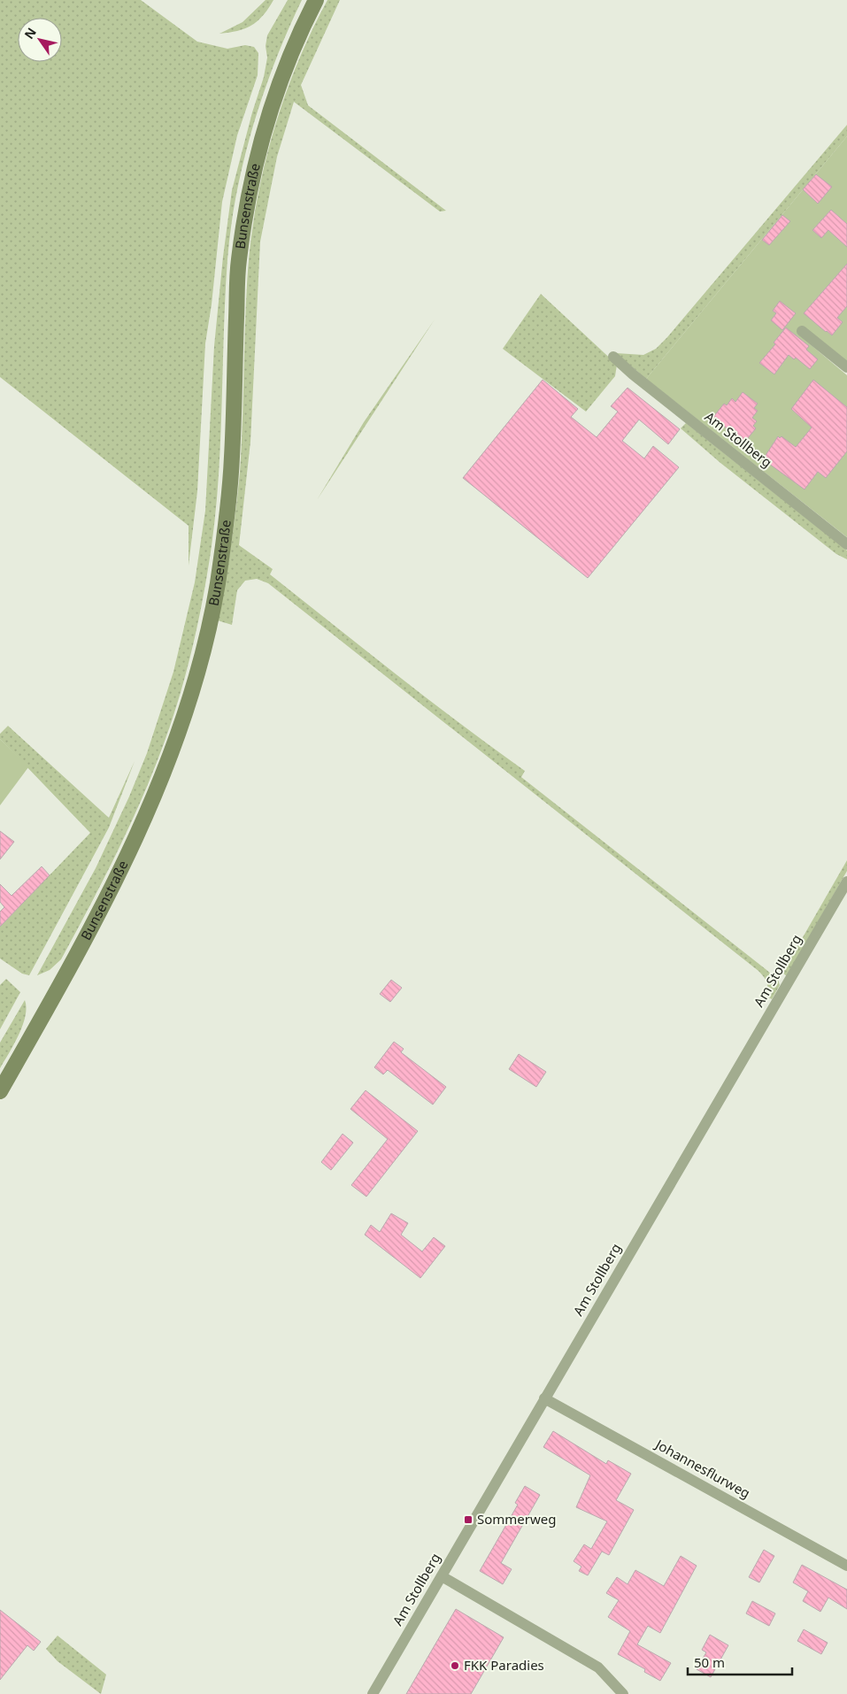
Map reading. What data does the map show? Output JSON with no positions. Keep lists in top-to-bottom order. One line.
{"streets":{"main road":["Bunsenstraße"],"street":["Am Stollberg","Johannesflurweg"]},"crossings":[["Am Stollberg","Johannesflurweg"]],"places":{"transit":["Sommerweg"],"other":["FKK Paradies"]},"scale_bar":"50 m","north":"top left"}
